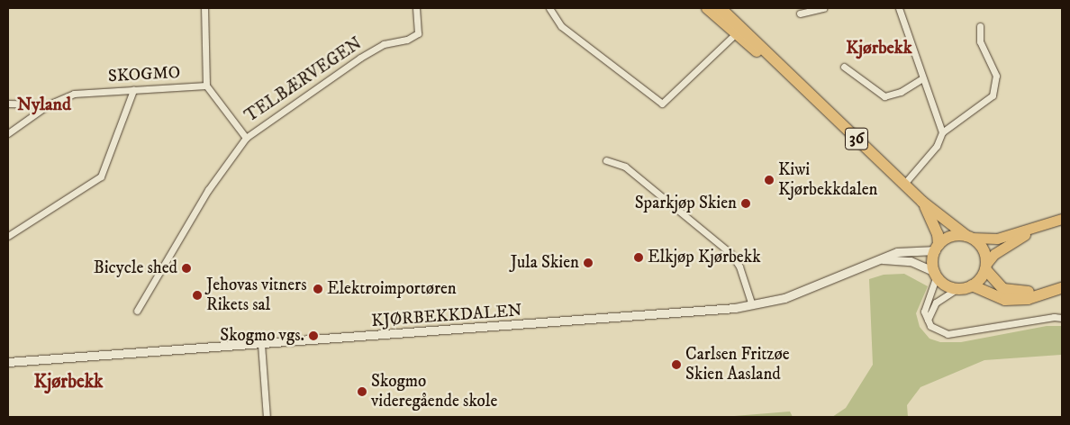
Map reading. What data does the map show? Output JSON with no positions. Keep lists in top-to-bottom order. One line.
{"streets":{"highway":["36"],"street":["SKOGMO","TELBÆRVEGEN","KJØRBEKKDALEN"]},"crossings":[["36","KJØRBEKKDALEN"]],"districts":["Kjørbekk","Nyland","Kjørbekk"],"places":["Kiwi Kjørbekkdalen","Sparkjøp Skien","Elkjøp Kjørbekk","Jula Skien","Bicycle shed","Elektroimportøren","Jehovas vitners Rikets sal","Skogmo vgs.","Carlsen Fritzøe Skien Aasland","Skogmo videregående skole"]}
